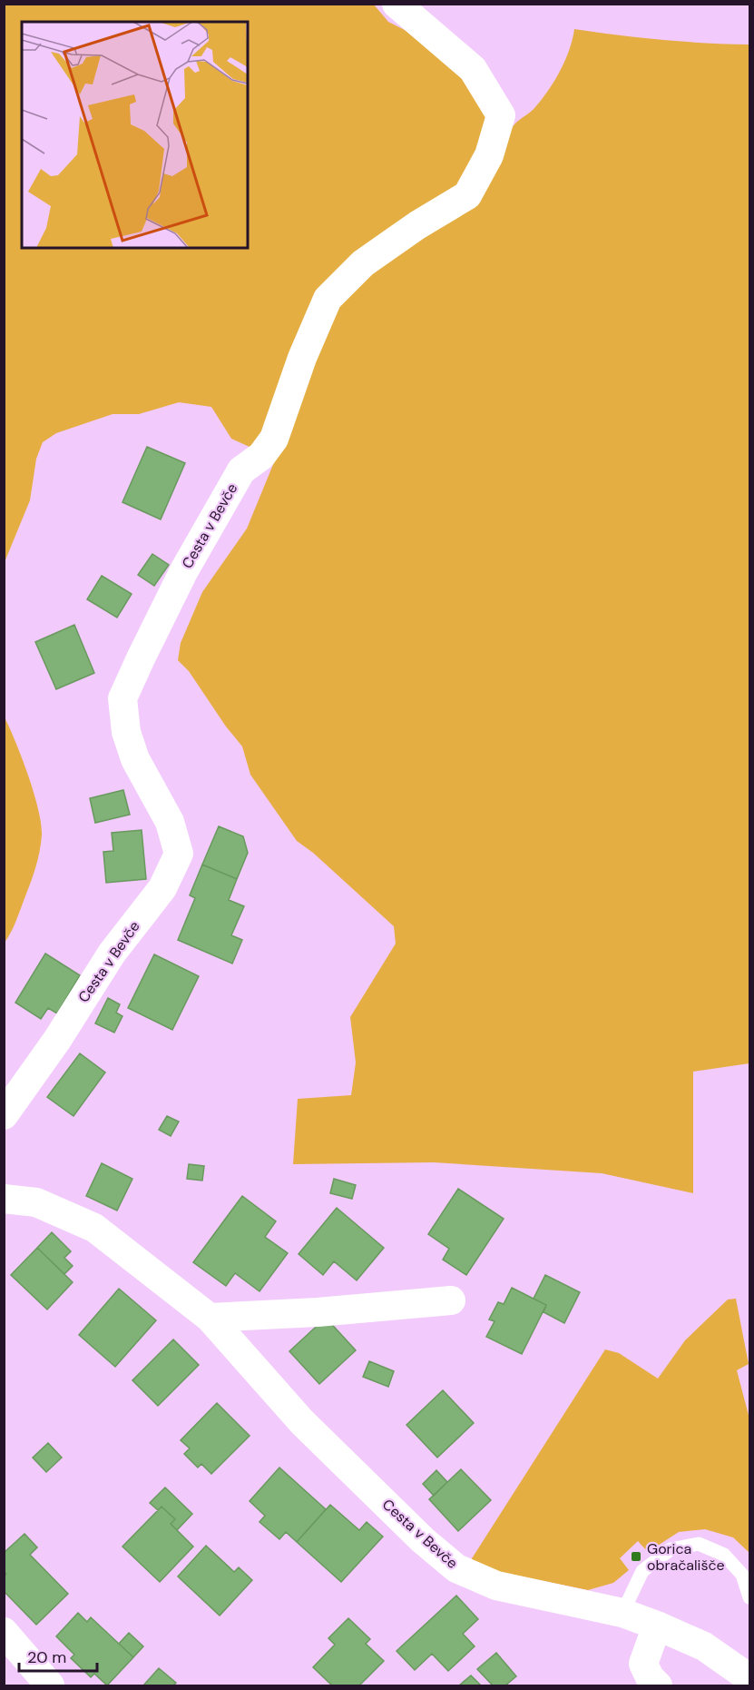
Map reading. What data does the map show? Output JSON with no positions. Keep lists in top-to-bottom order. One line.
{"streets":{"street":["Cesta v Bevče"]},"places":{"transit":["Gorica obračališče"]},"scale_bar":"20 m"}
